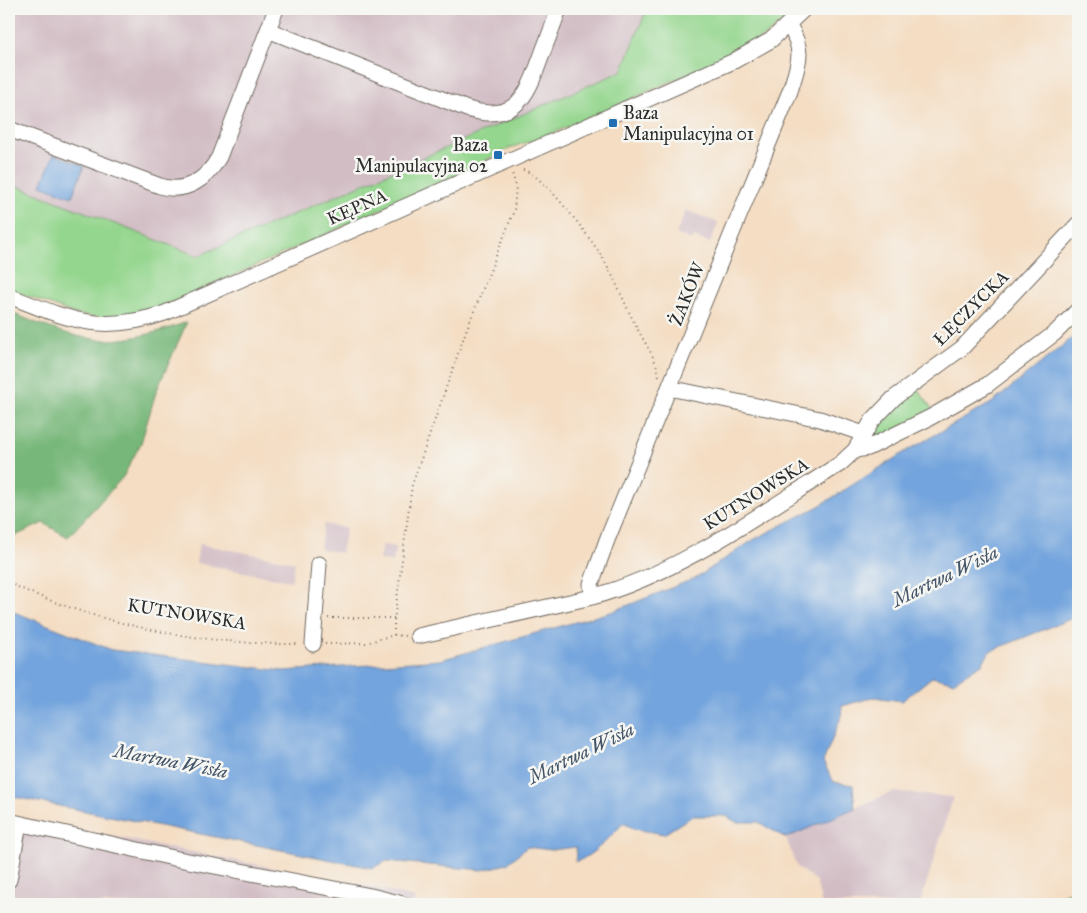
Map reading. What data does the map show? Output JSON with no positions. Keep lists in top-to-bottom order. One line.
{"streets":{"street":["KĘPNA","ŻAKÓW","ŁĘCZYCKA","KUTNOWSKA"]},"crossings":[["KĘPNA","ŻAKÓW"],["ŻAKÓW","KUTNOWSKA"],["ŁĘCZYCKA","KUTNOWSKA"]],"water":["Martwa Wisła"],"places":{"transit":["Baza Manipulacyjna 01","Baza Manipulacyjna 02"]}}
